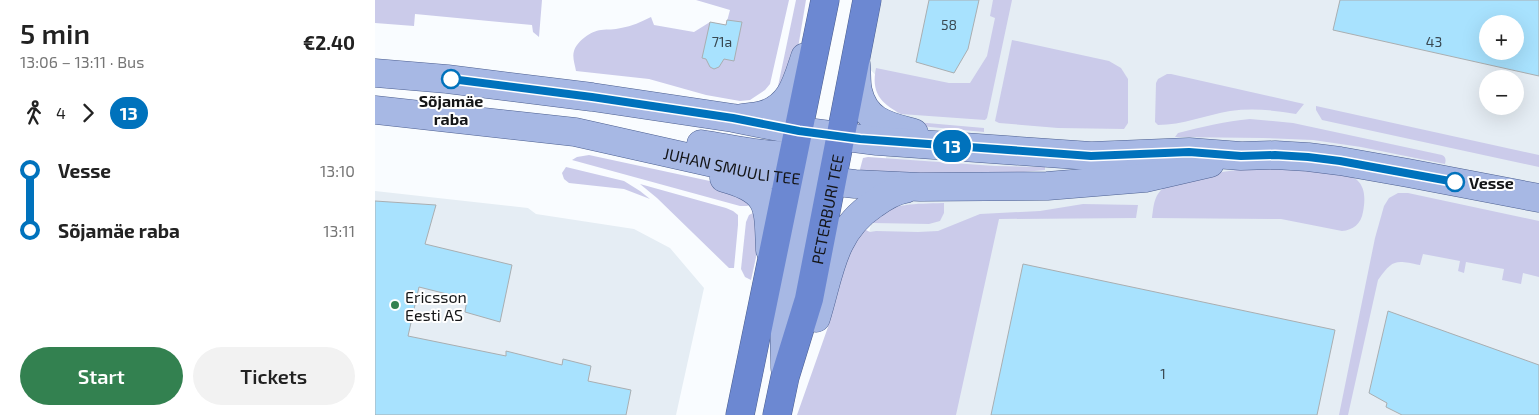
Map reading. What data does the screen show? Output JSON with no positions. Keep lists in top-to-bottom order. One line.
{"streets":{"highway":["PETERBURI TEE"]},"places":["Sõjamäe raba","Vesse","Ericsson Eesti AS"],"lines":["bus line 13"],"house_numbers":["58","71a","43","1"],"page":{"heading":["5 min","13:06 – 13:11 · Bus","€2.40"],"on_map":"13","map_buttons":["+","−"],"legs":["4","13"],"list":[{"name":"Vesse","value":"13:10"},{"name":"Sõjamäe raba","value":"13:11"}],"buttons":["Start","Tickets"]}}
